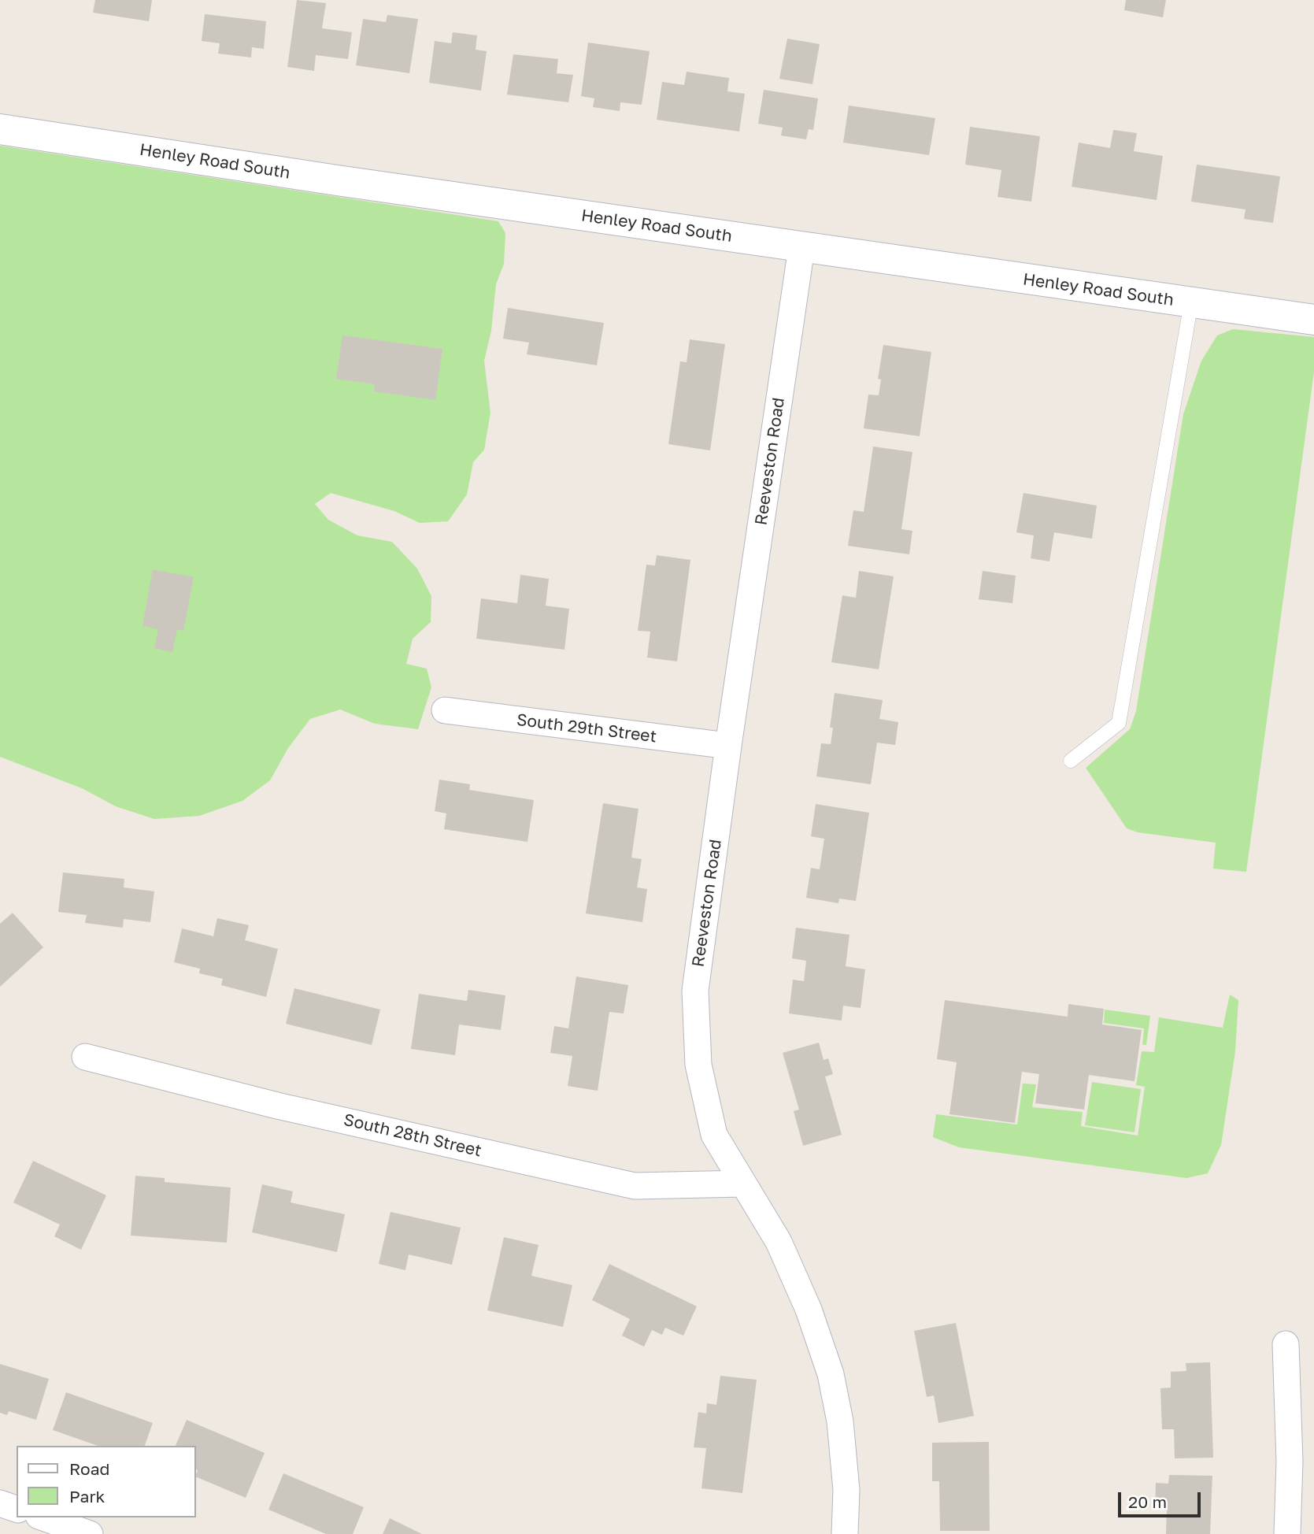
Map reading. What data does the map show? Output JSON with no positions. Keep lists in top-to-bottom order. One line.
{"streets":{"street":["Henley Road South","Reeveston Road","South 29th Street","South 28th Street"]},"crossings":[["Henley Road South","Reeveston Road"],["Reeveston Road","South 29th Street"],["Reeveston Road","South 28th Street"]],"legend":["Road","Park"],"scale_bar":"20 m"}
